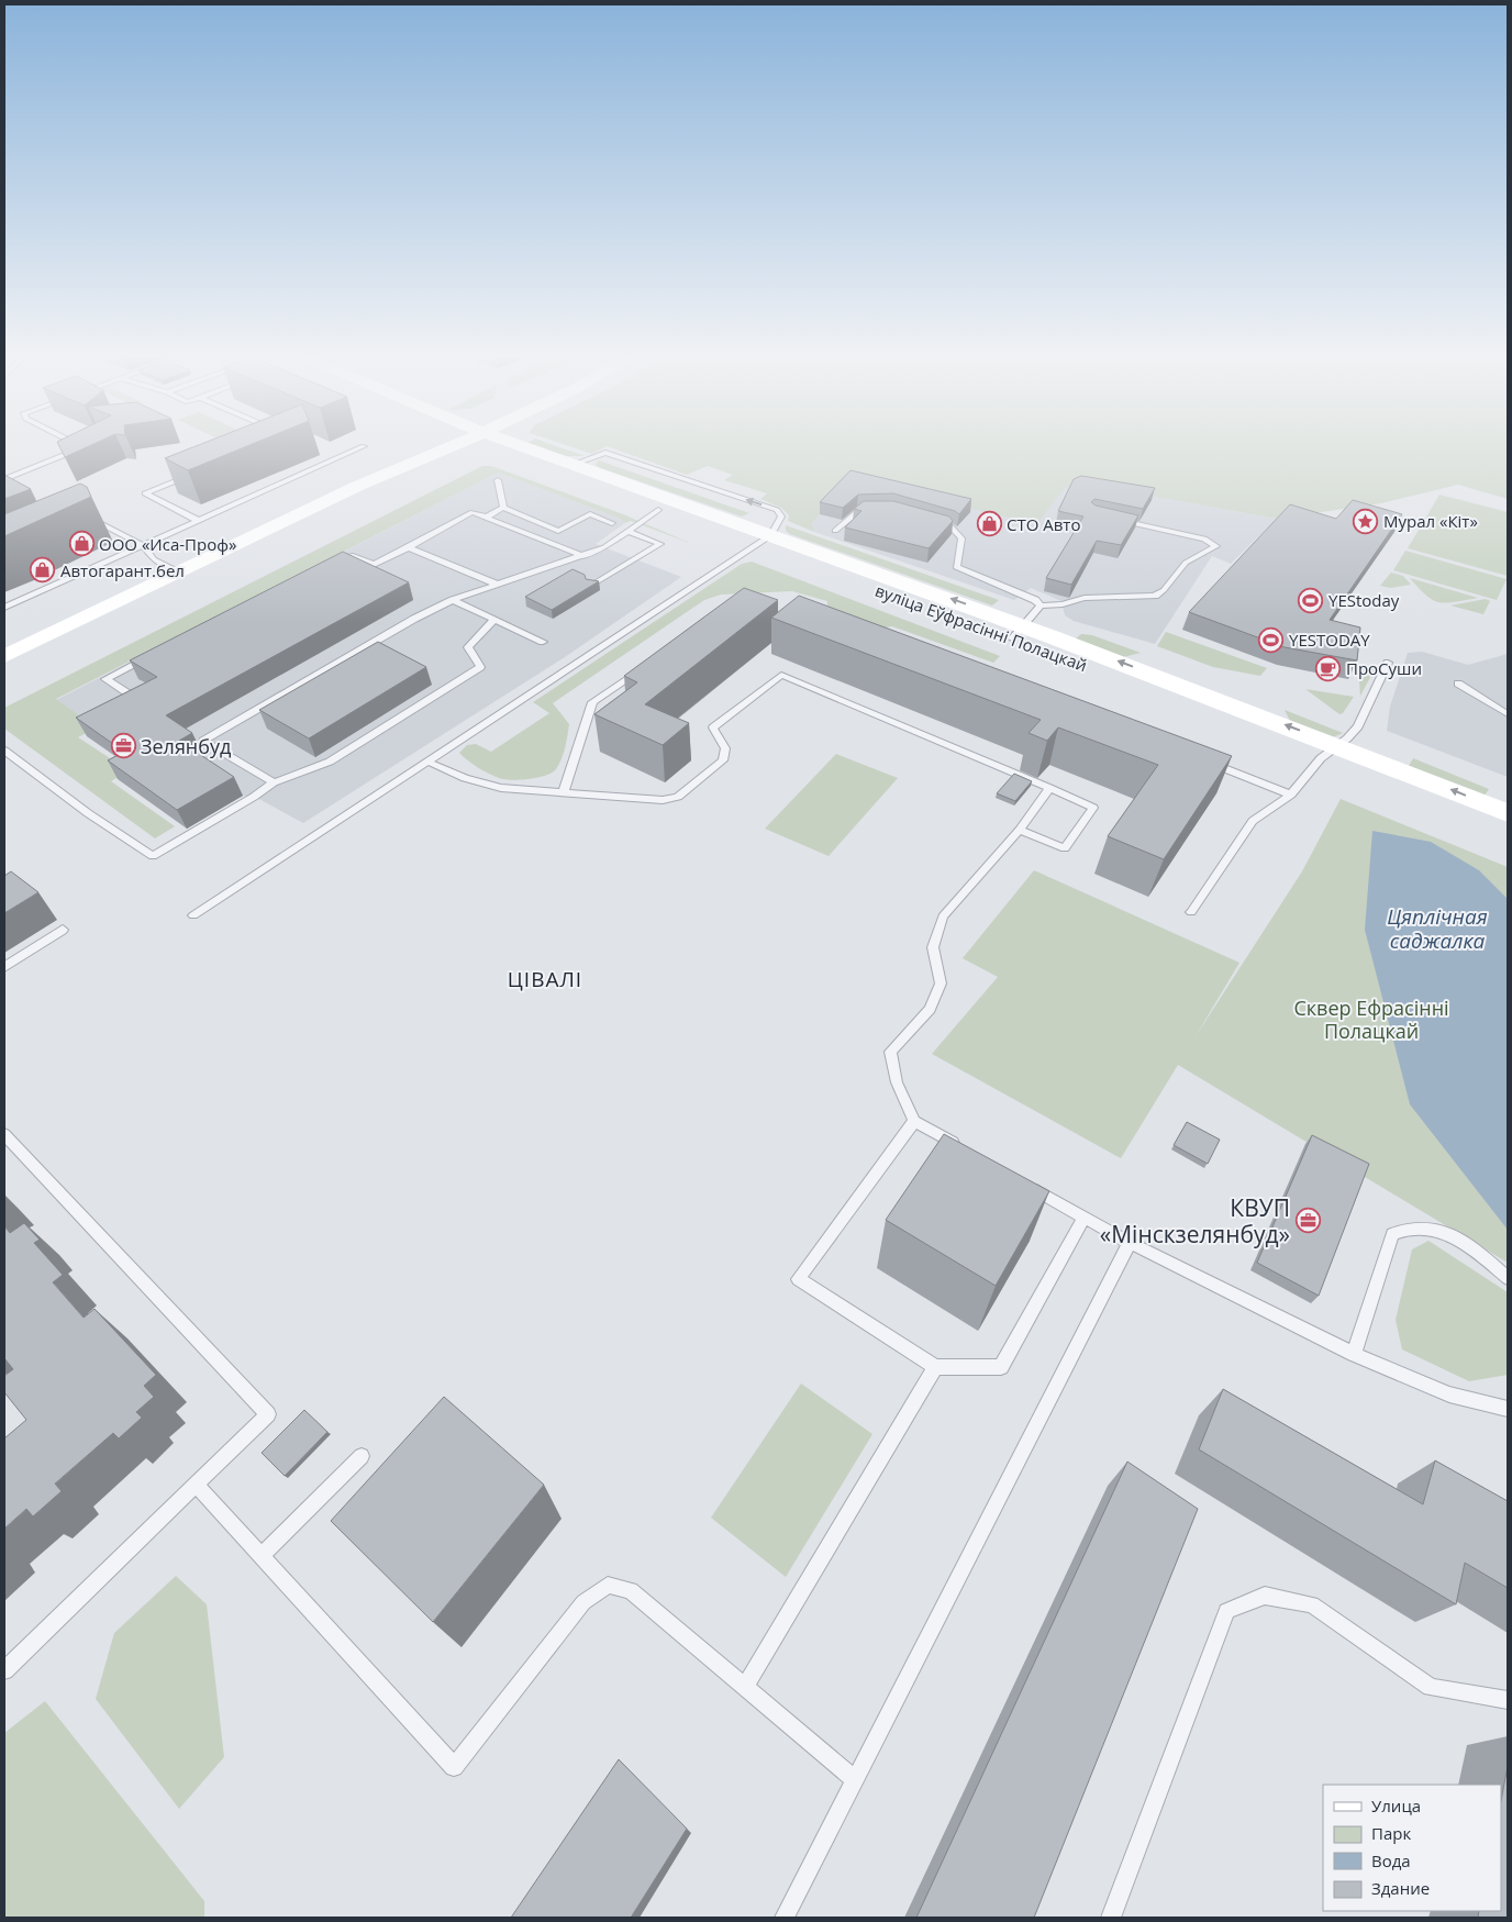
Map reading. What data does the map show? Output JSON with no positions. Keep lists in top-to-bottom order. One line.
{"streets":{"main road":["вуліца Еўфрасінні Полацкай"]},"districts":["ЦІВАЛІ"],"water":["Цяплічная саджалка"],"parks":["Сквер Ефрасінні Полацкай"],"places":{"place":["Мурал «Кіт»"],"shop":["СТО Авто","ООО «Иса-Проф»","Автогарант.бел"],"sports":["YEStoday","YESTODAY"],"cafe":["ПроСуши"],"office":["Зелянбуд","КВУП «Мінскзелянбуд»"]},"legend":["Улица","Парк","Вода","Здание"]}
